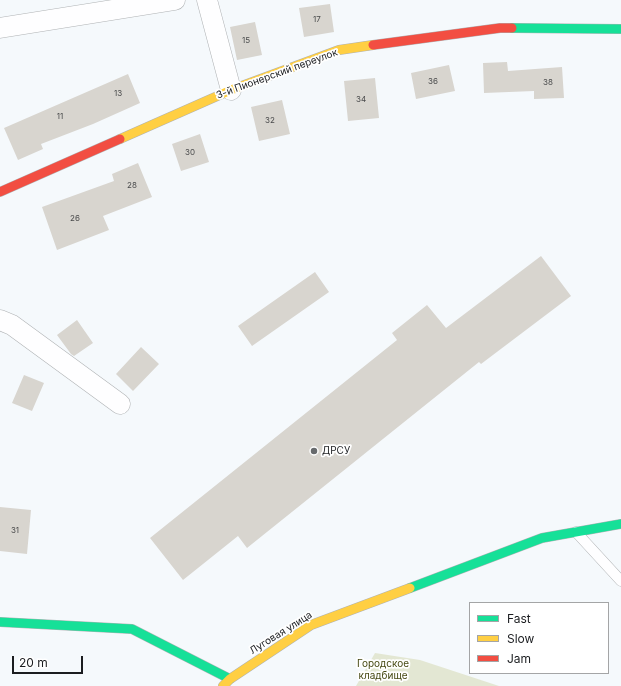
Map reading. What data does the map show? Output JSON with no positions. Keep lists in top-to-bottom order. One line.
{"streets":{"street":["3-й Пионерский переулок","Луговая улица"]},"parks":["Городское кладбище"],"places":["ДРСУ"],"house_numbers":["17","15","36","38","13","34","11","32","30","28","26","31"],"legend":["Fast","Slow","Jam"],"scale_bar":"20 m"}
